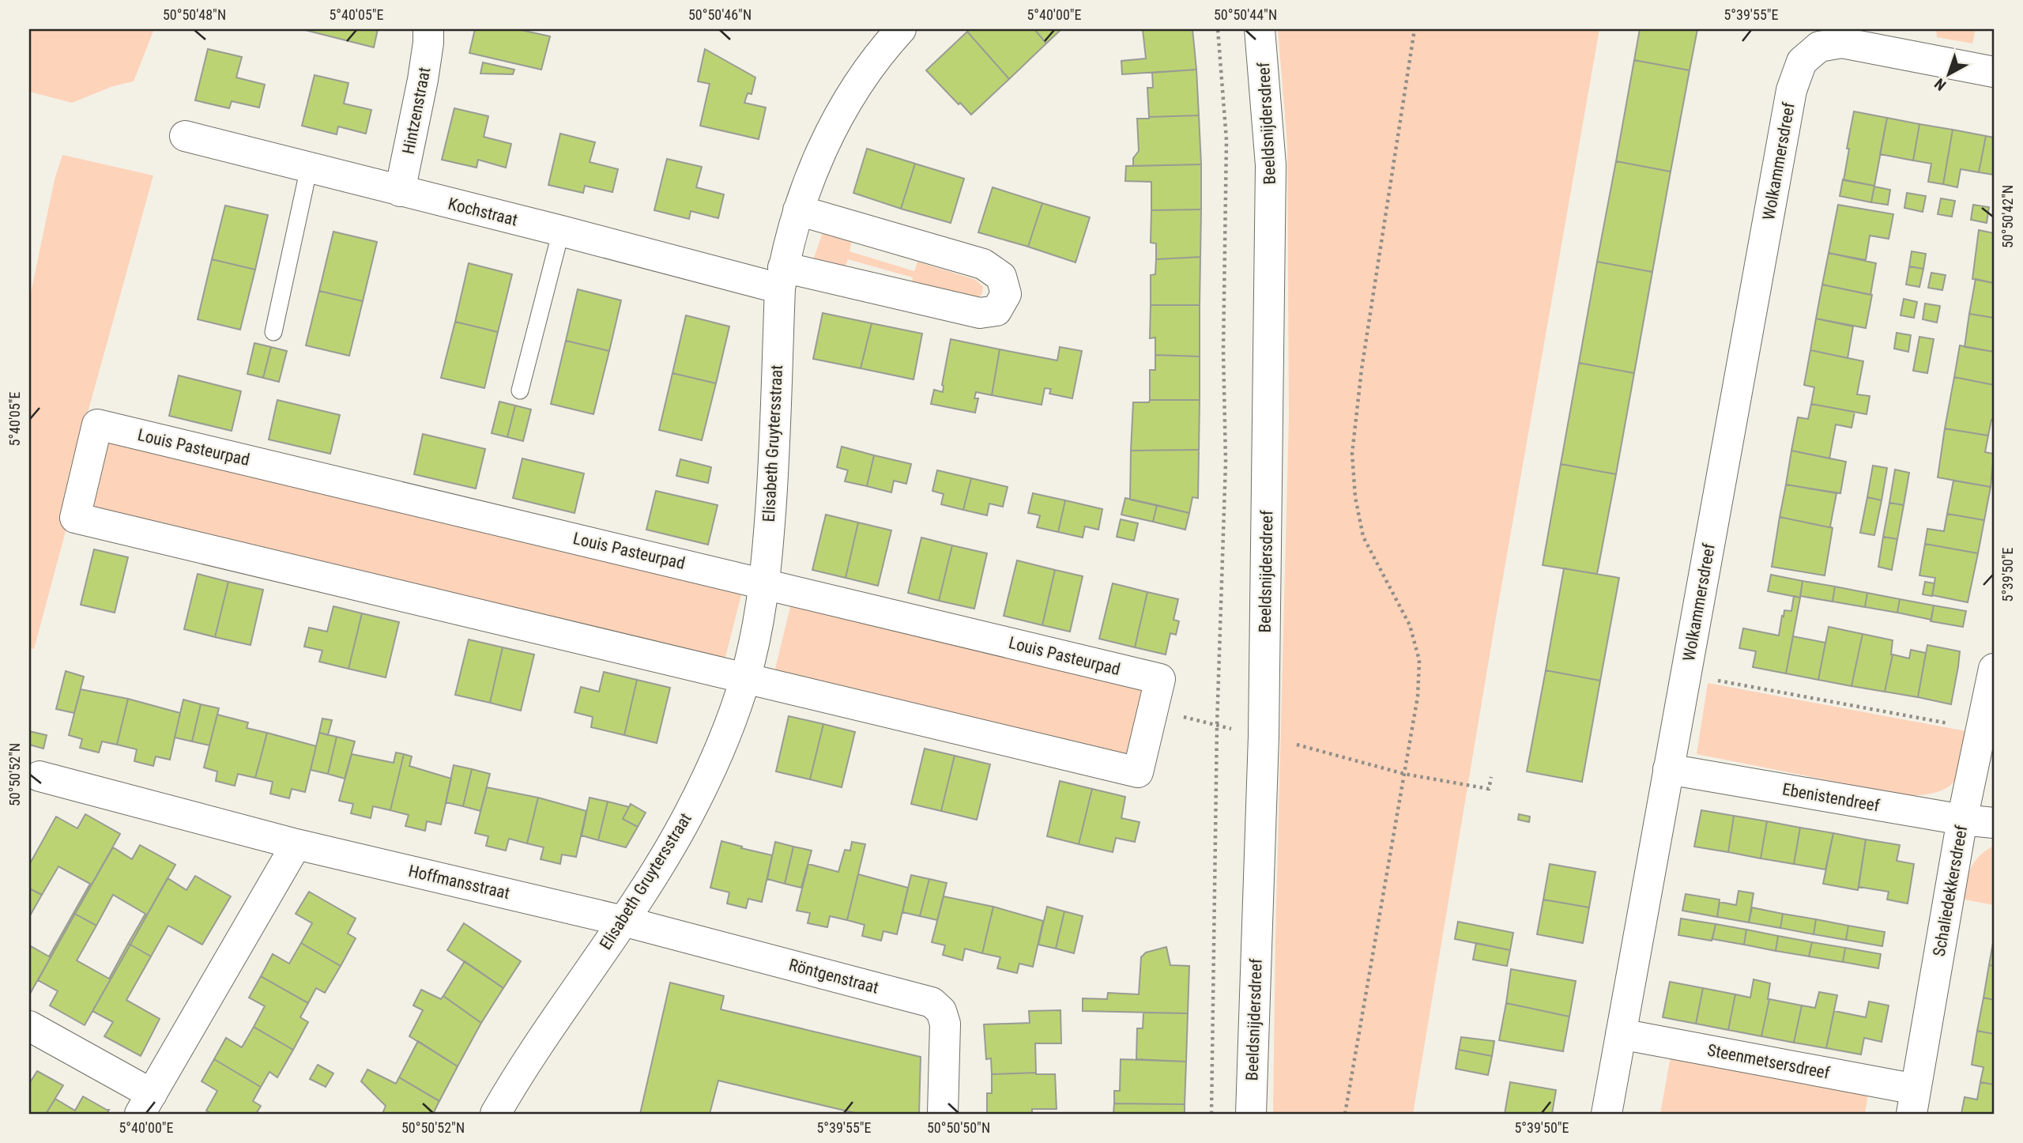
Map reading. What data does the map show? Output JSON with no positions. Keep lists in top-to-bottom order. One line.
{"streets":{"street":["Hintzenstraat","Beeldsnijdersdreef","Wolkammersdreef","Kochstraat","Elisabeth Gruytersstraat","Louis Pasteurpad","Ebenistendreef","Hoffmansstraat","Schaliedekkersdreef","Röntgenstraat","Steenmetsersdreef"]},"crossings":[["Hintzenstraat","Kochstraat"],["Wolkammersdreef","Ebenistendreef"],["Wolkammersdreef","Steenmetsersdreef"],["Kochstraat","Elisabeth Gruytersstraat"],["Elisabeth Gruytersstraat","Louis Pasteurpad"],["Elisabeth Gruytersstraat","Hoffmansstraat"],["Elisabeth Gruytersstraat","Röntgenstraat"],["Ebenistendreef","Schaliedekkersdreef"],["Hoffmansstraat","Röntgenstraat"],["Schaliedekkersdreef","Steenmetsersdreef"]],"north":"bottom left","coordinates":["50°50'48\"N","5°40'05\"E","50°50'46\"N","5°40'00\"E","50°50'44\"N","5°39'55\"E","50°50'42\"N","5°39'50\"E","50°50'52\"N","50°50'50\"N"]}
